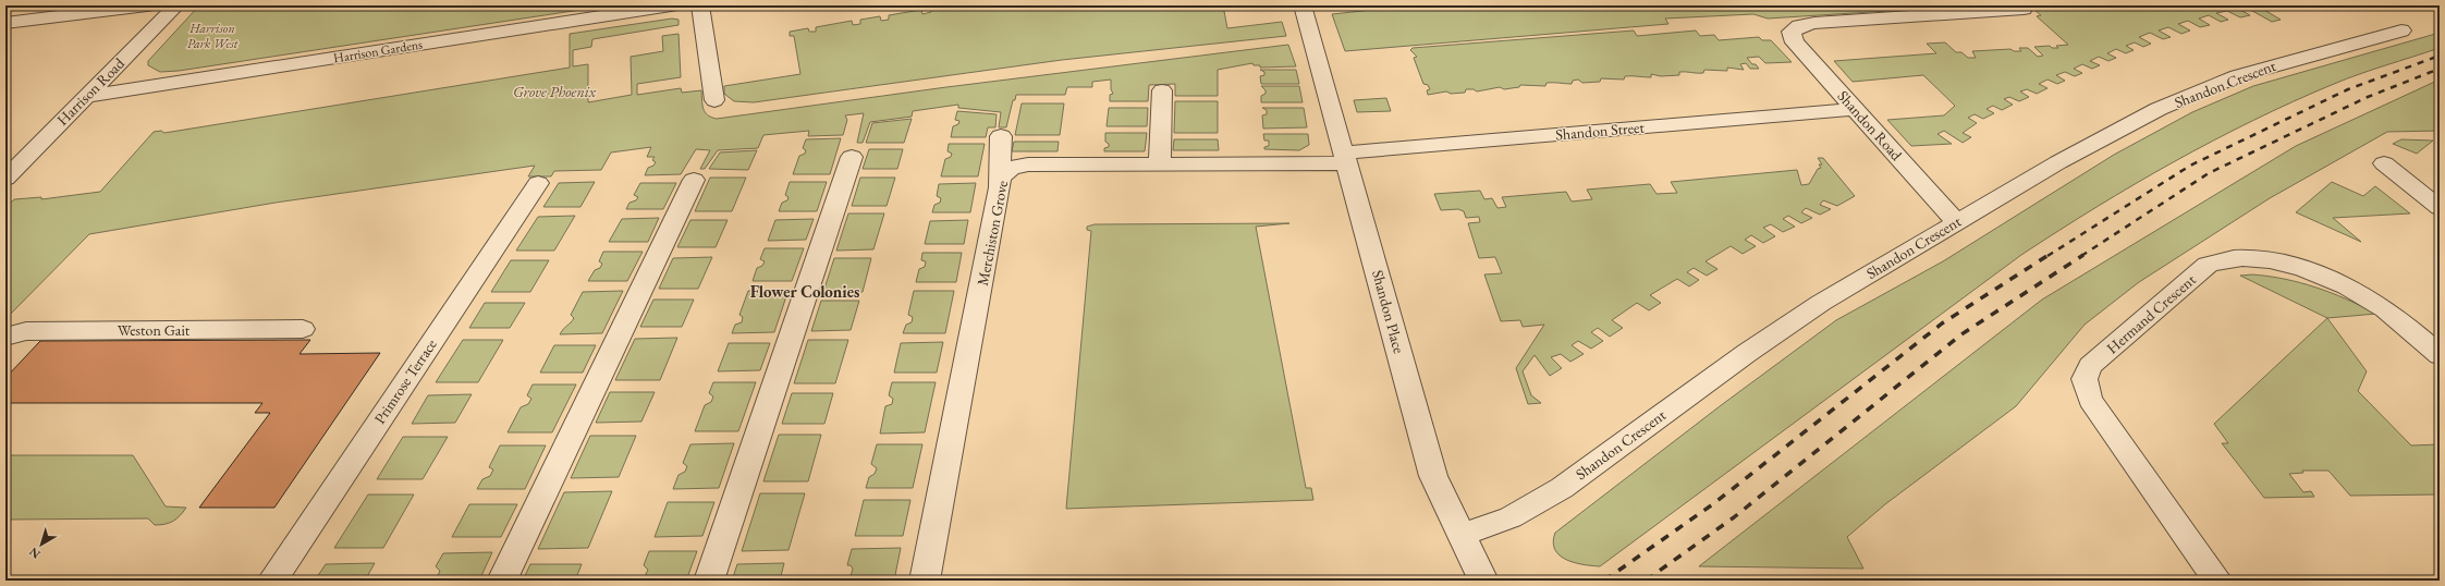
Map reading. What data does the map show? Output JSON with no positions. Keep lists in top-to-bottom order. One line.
{"streets":{"street":["Harrison Gardens","Shandon Crescent","Harrison Road","Shandon Road","Shandon Street","Merchiston Grove","Shandon Place","Hermand Crescent","Weston Gait","Primrose Terrace"]},"crossings":[["Harrison Gardens","Harrison Road"],["Shandon Crescent","Shandon Road"],["Shandon Crescent","Shandon Place"],["Shandon Road","Shandon Street"],["Shandon Street","Merchiston Grove"],["Shandon Street","Shandon Place"],["Merchiston Grove","Shandon Place"]],"districts":["Flower Colonies"],"parks":["Harrison Park West","Grove Phoenix"],"north":"bottom left"}
